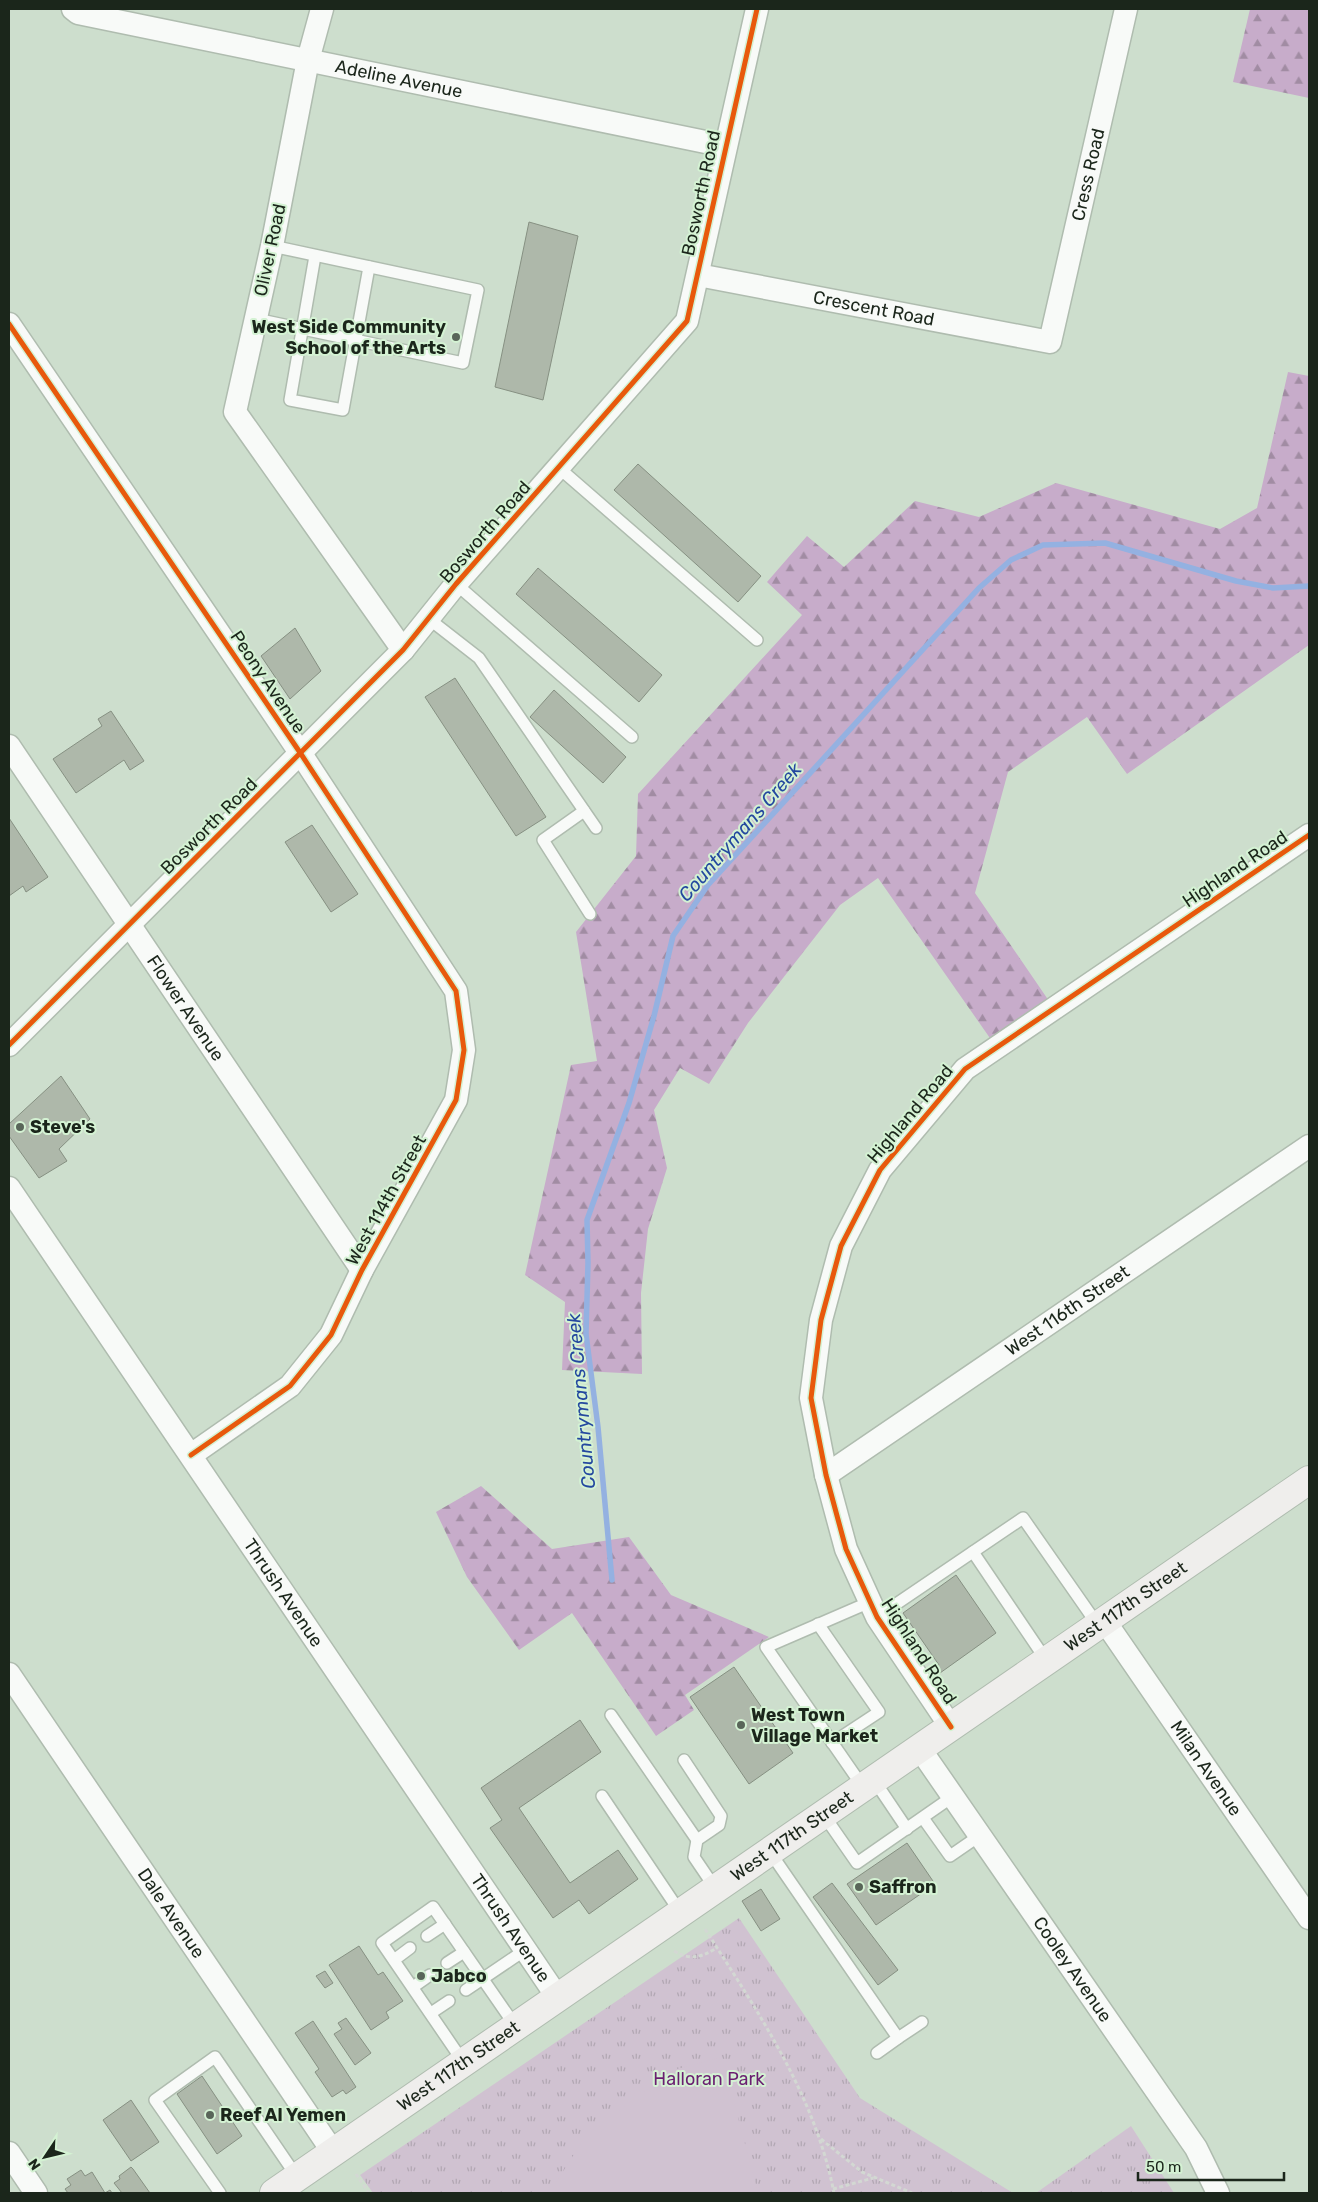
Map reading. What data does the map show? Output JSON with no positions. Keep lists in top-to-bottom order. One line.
{"streets":{"main road":["West 117th Street"],"street":["Adeline Avenue","Cress Road","Bosworth Road","Oliver Road","Crescent Road","Peony Avenue","Highland Road","Flower Avenue","West 114th Street","West 116th Street","Thrush Avenue","Milan Avenue","Dale Avenue","Cooley Avenue"]},"crossings":[["Adeline Avenue","Bosworth Road"],["Adeline Avenue","Oliver Road"],["Cress Road","Crescent Road"],["Bosworth Road","Oliver Road"],["Bosworth Road","Crescent Road"],["Bosworth Road","Peony Avenue"],["Bosworth Road","Flower Avenue"],["Peony Avenue","West 114th Street"],["Highland Road","West 116th Street"],["Highland Road","West 117th Street"],["Flower Avenue","West 114th Street"],["West 114th Street","Thrush Avenue"],["Thrush Avenue","West 117th Street"],["West 117th Street","Milan Avenue"],["West 117th Street","Dale Avenue"],["West 117th Street","Cooley Avenue"]],"water":["Countrymans Creek"],"parks":["Halloran Park"],"places":["West Side Community School of the Arts","Steve's","West Town Village Market","Saffron","Jabco","Reef Al Yemen"],"scale_bar":"50 m","north":"bottom left"}
